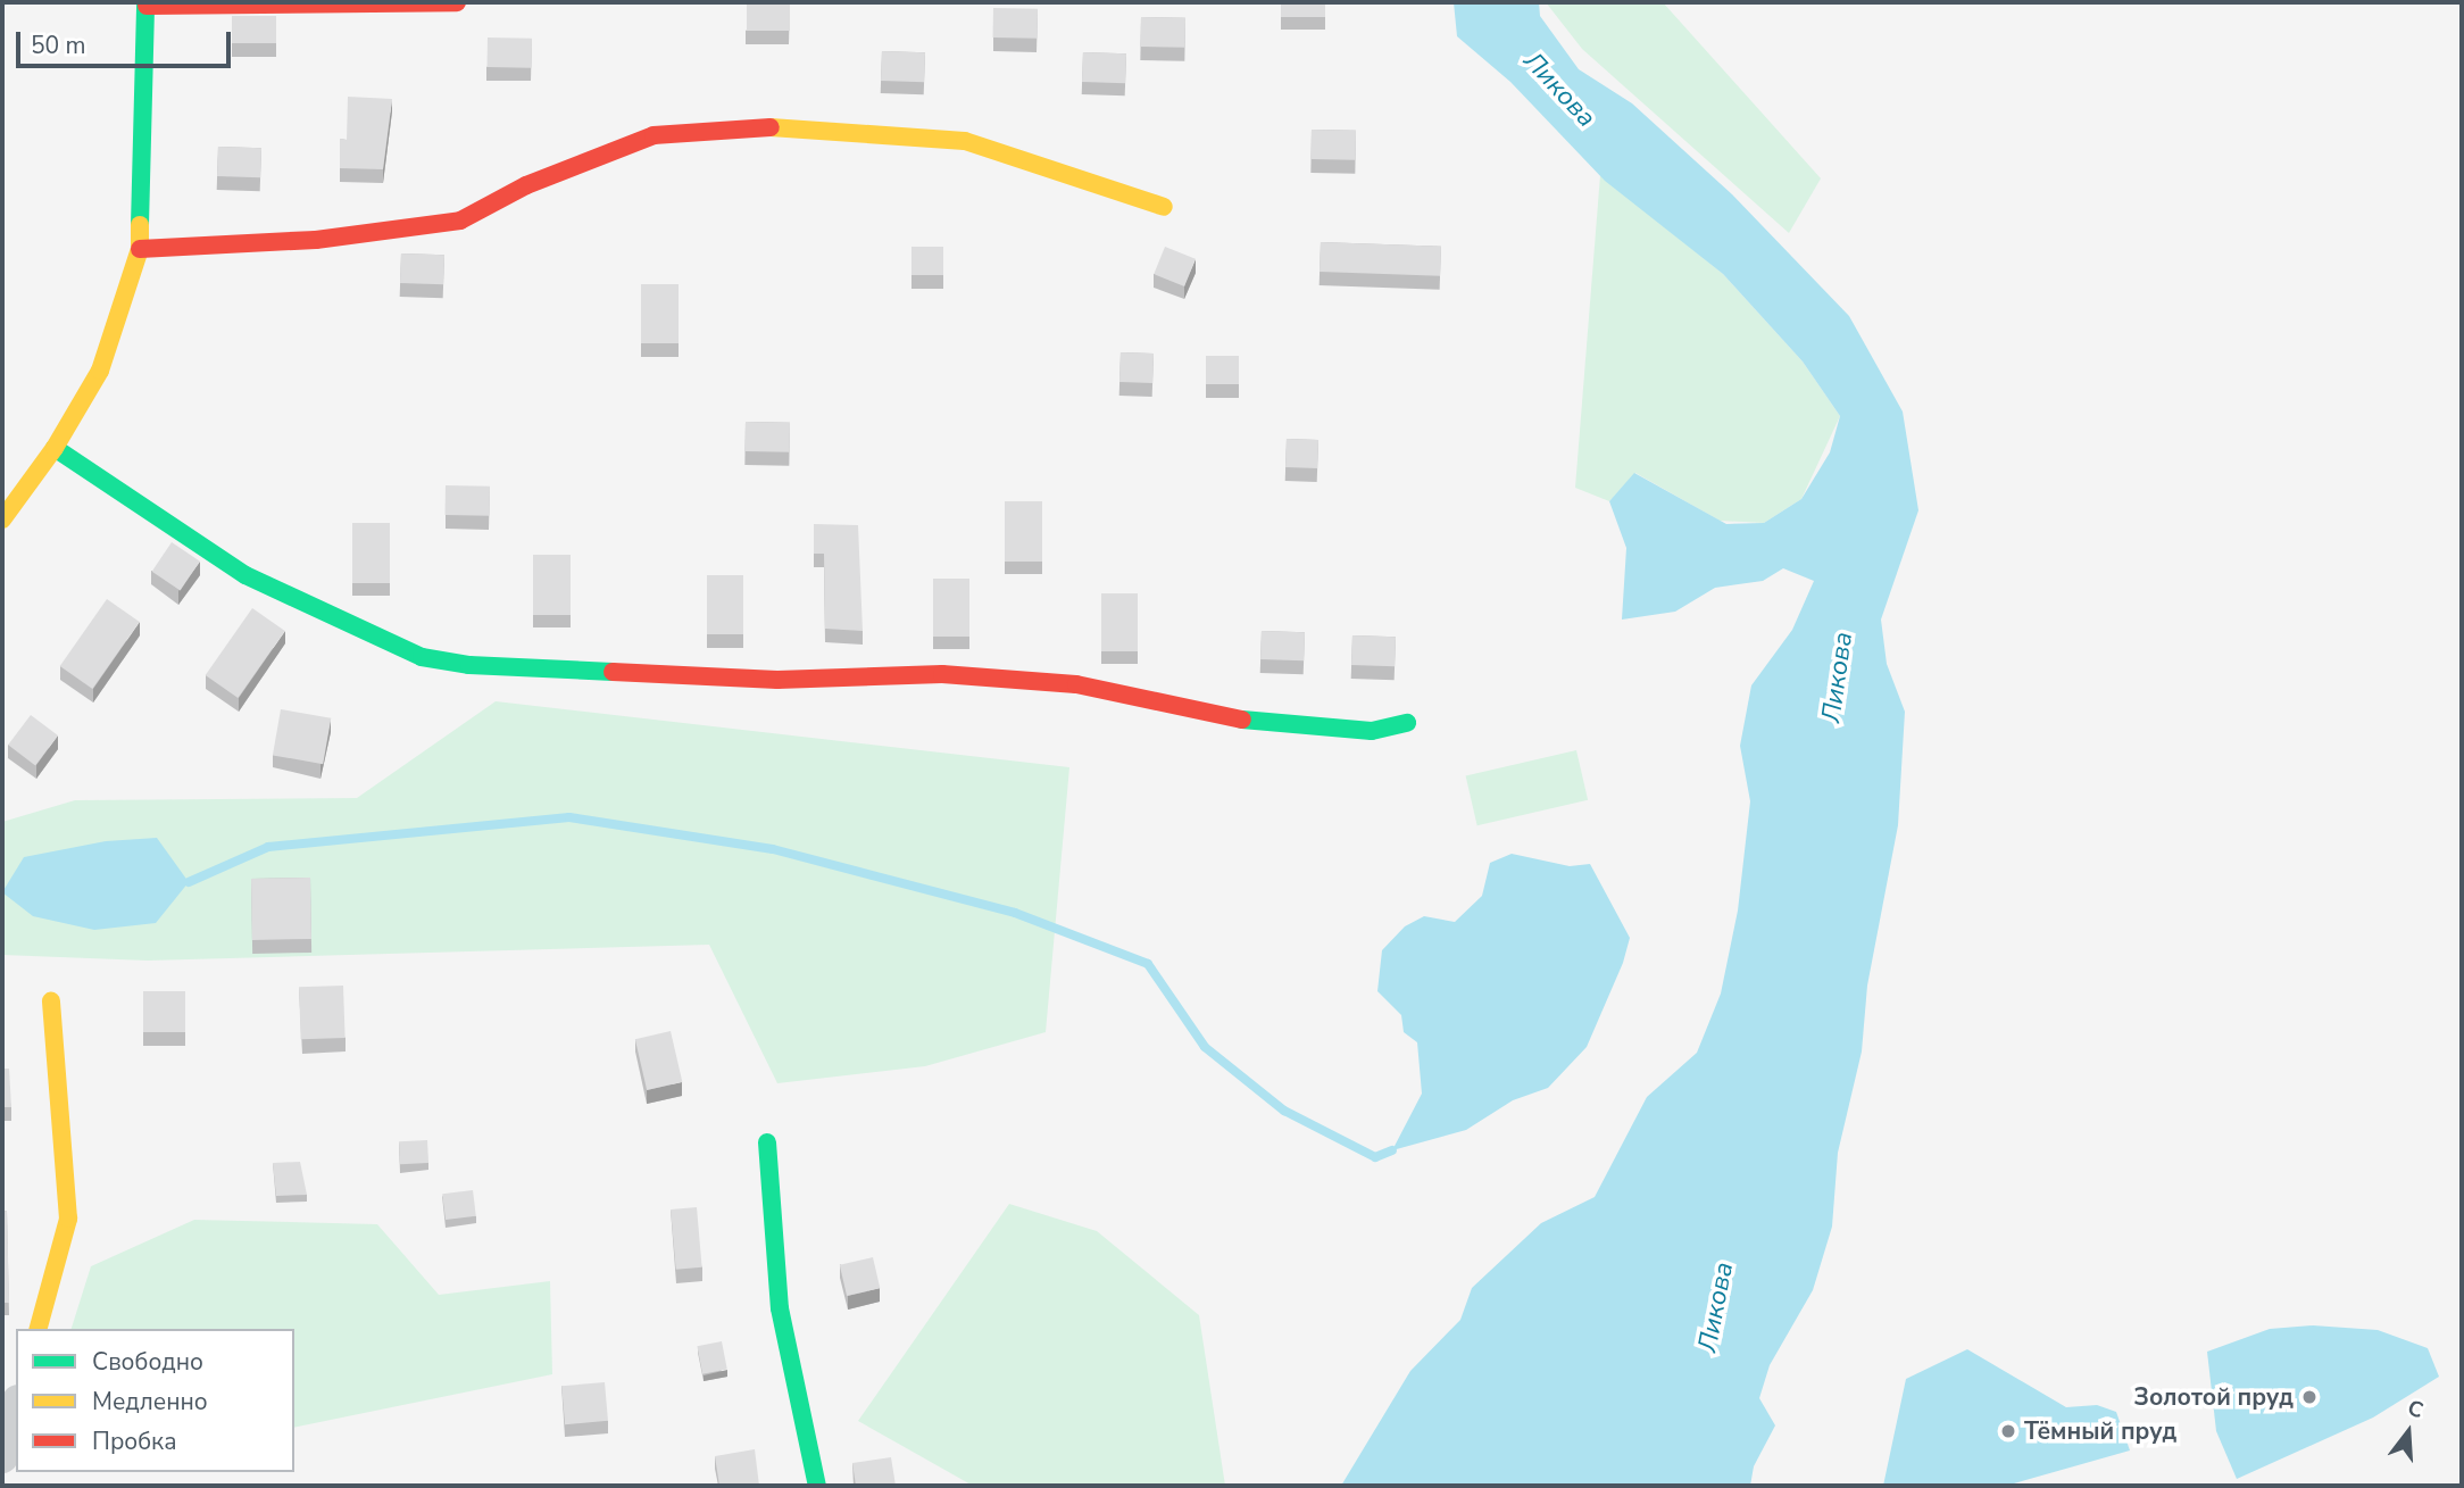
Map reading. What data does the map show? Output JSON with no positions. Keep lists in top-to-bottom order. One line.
{"water":["Ликова"],"places":["Золотой пруд","Тёмный пруд"],"legend":["Свободно","Медленно","Пробка"],"scale_bar":"50 m","north":"top"}
